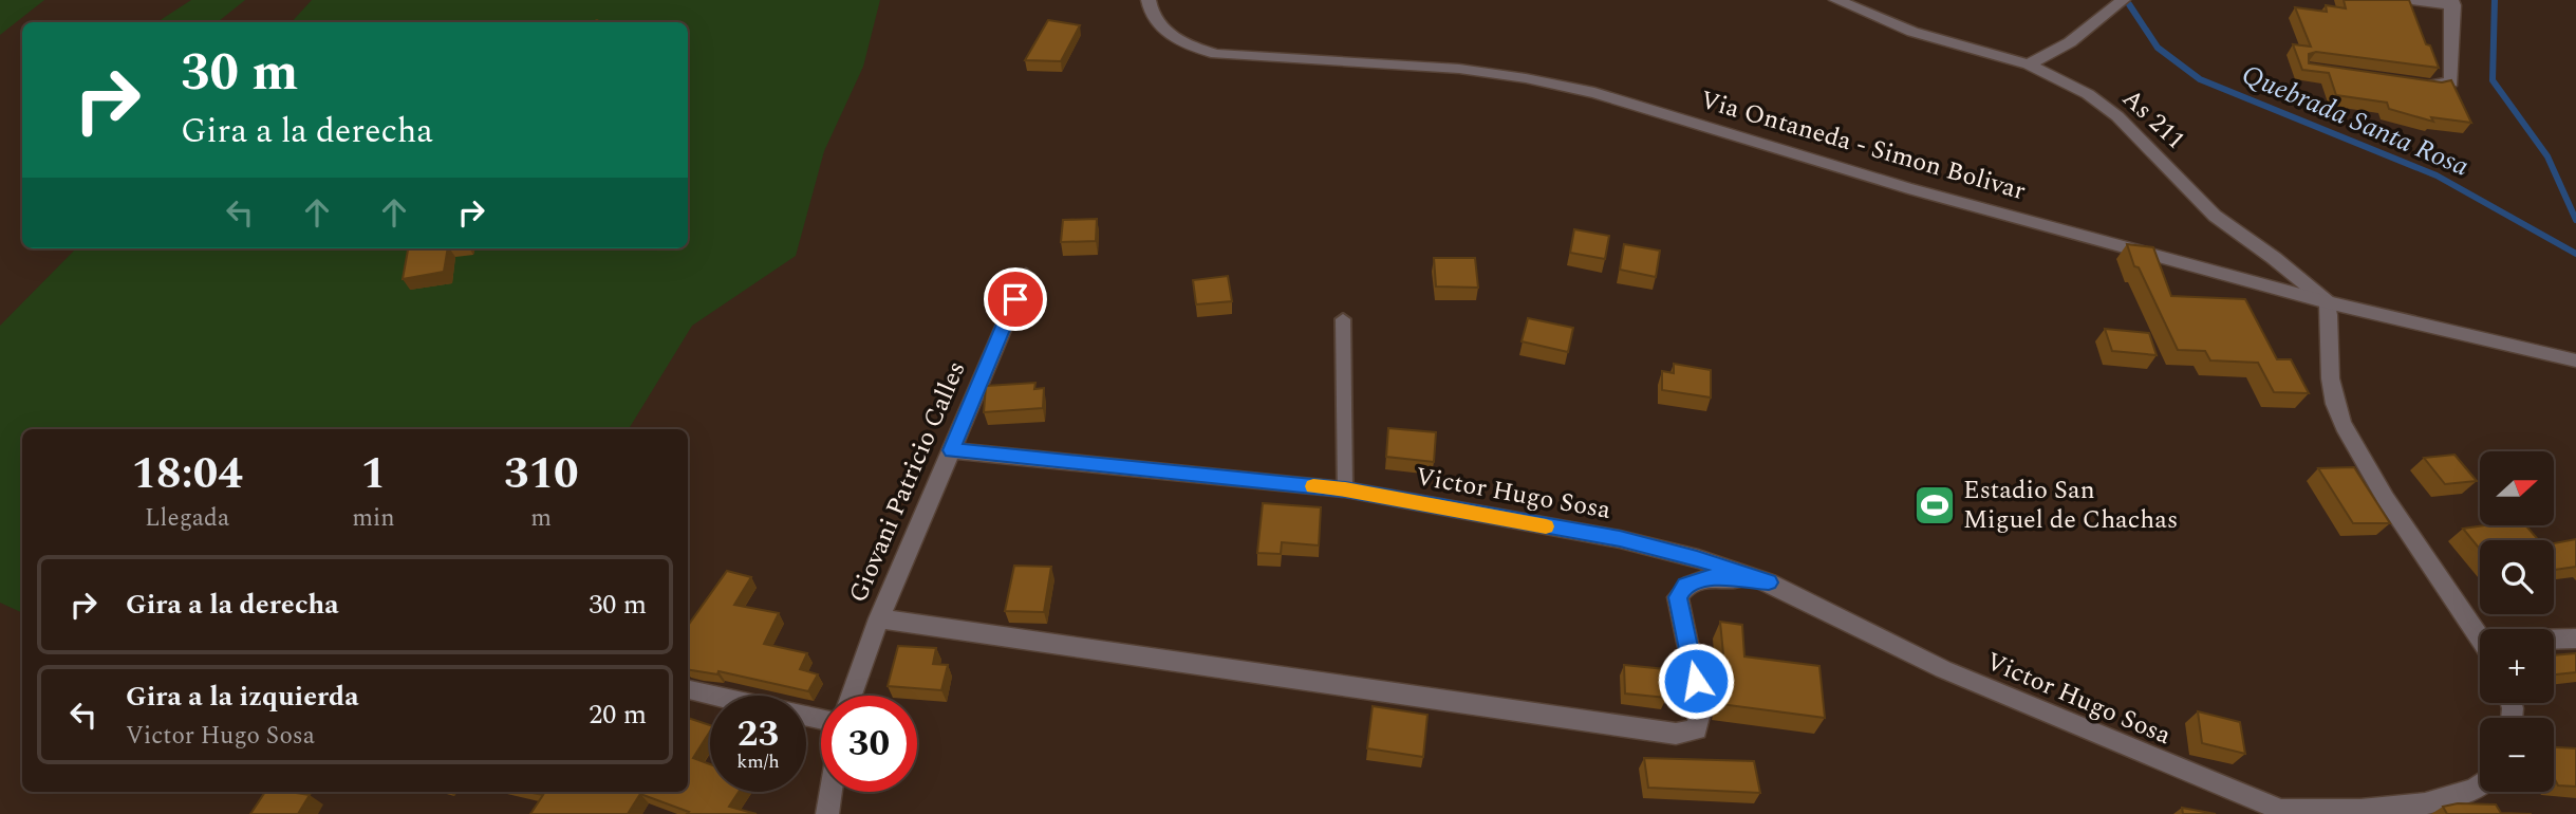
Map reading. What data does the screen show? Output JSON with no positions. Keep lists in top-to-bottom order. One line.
{"streets":{"street":["As 211","Via Ontaneda - Simon Bolivar","Giovani Patricio Calles","Victor Hugo Sosa"]},"crossings":[["As 211","Via Ontaneda - Simon Bolivar"],["Giovani Patricio Calles","Victor Hugo Sosa"]],"water":["Quebrada Santa Rosa"],"places":{"sports":["Estadio San Miguel de Chachas"]},"north":"right","page":{"turn":["30 m","Gira a la derecha"],"eta":["18:04","Llegada","1","min","310","m"],"map_buttons":["+","−"],"list":[{"name":"Gira a la derecha","value":"30 m"},{"name":"Gira a la izquierda","note":"Victor Hugo Sosa","value":"20 m"}],"speed":"23 km/h","limit":"30"}}
